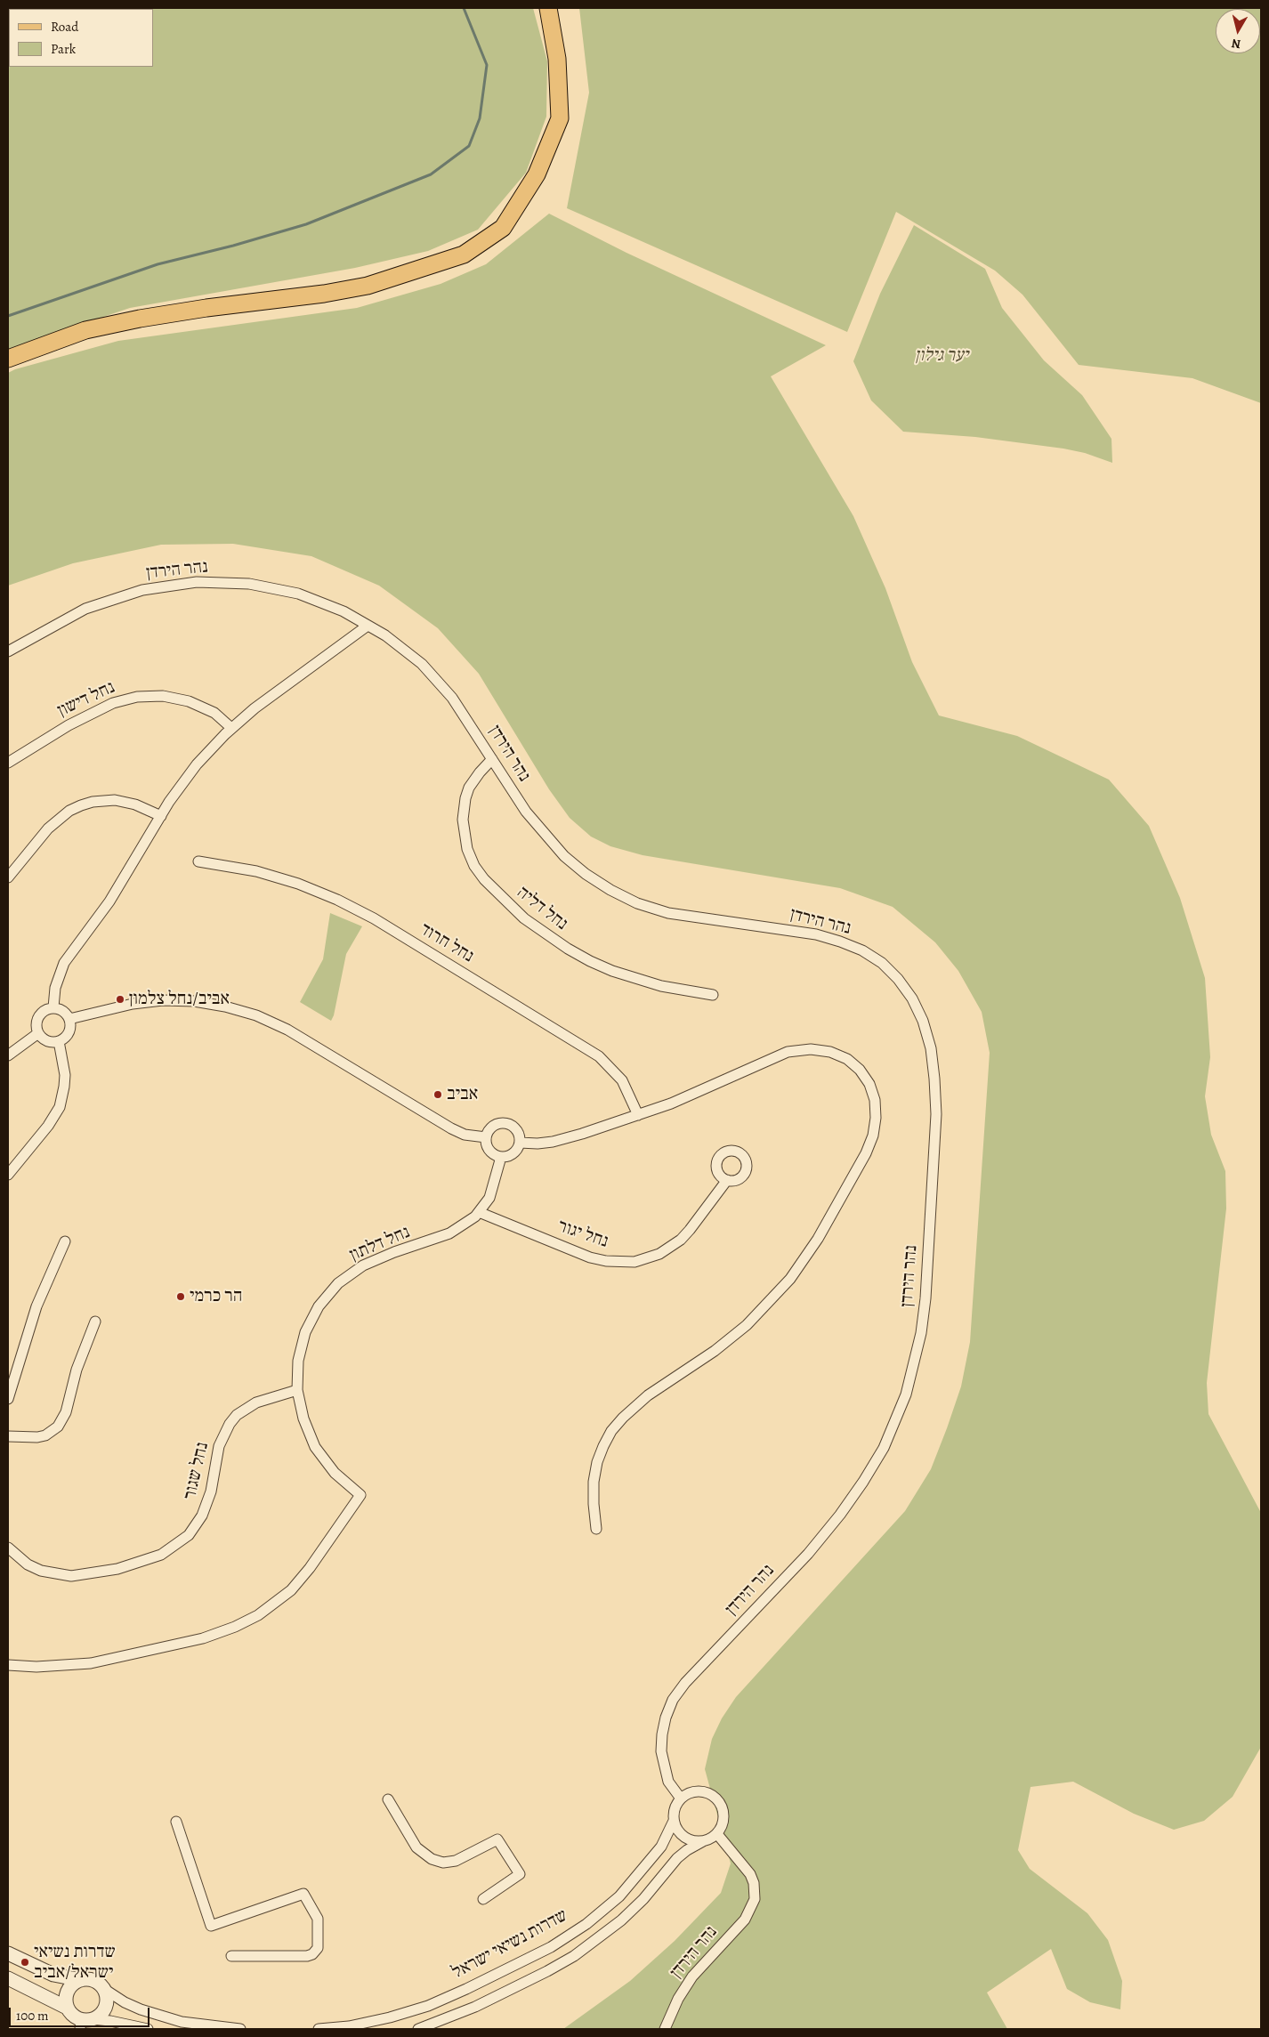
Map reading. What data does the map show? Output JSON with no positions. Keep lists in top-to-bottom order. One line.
{"streets":{"street":["נהר הירדן","נחל דישון","נחל דליה","נחל חרוד","נחל יגור","נחל דלתון","נחל שגור","שדרות נשיאי ישראל"]},"crossings":[["נהר הירדן","נחל דליה"],["נהר הירדן","שדרות נשיאי ישראל"],["נחל יגור","נחל דלתון"],["נחל דלתון","נחל שגור"]],"parks":["יער גילון"],"places":["אביב/נחל צלמון","אביב","הר כרמי","שדרות נשיאי ישראל/אביב"],"legend":["Road","Park"],"scale_bar":"100 m","north":"bottom"}
